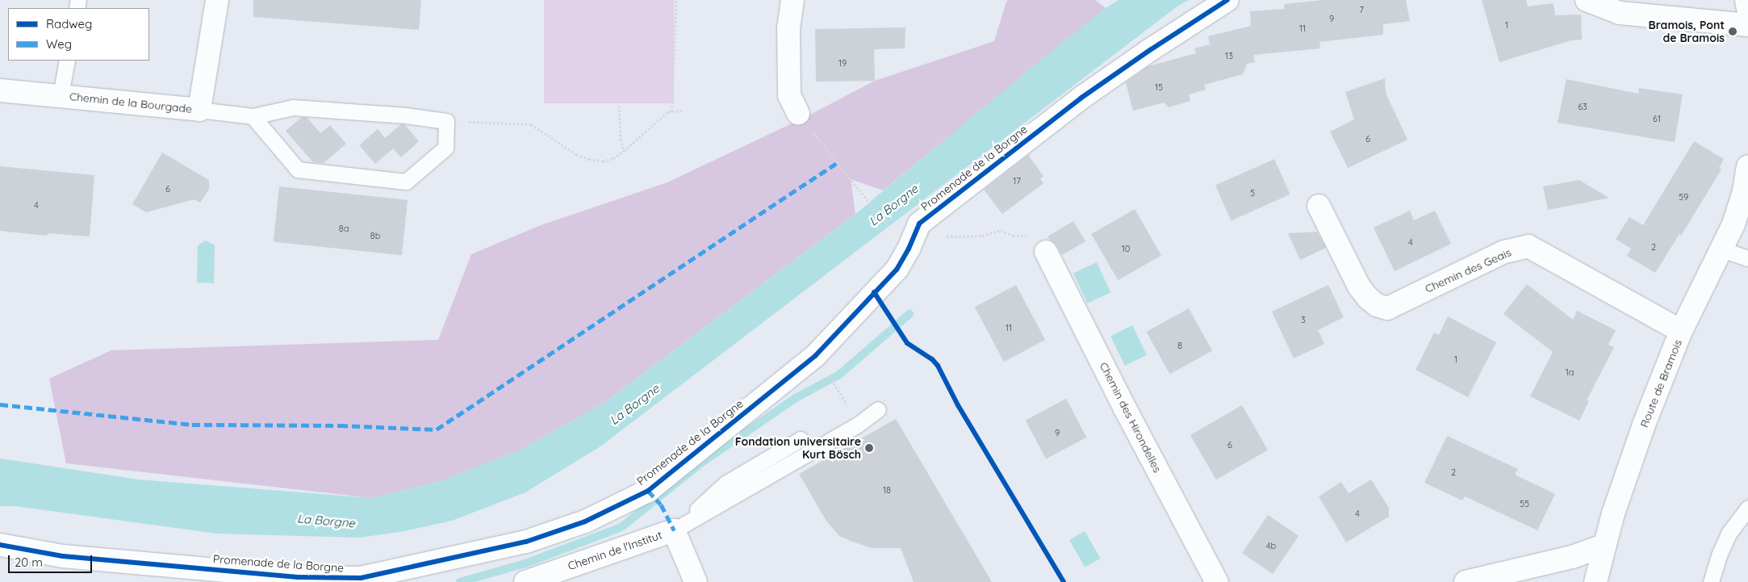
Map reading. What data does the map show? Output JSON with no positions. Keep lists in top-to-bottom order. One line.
{"streets":{"street":["Chemin de la Bourgade","Promenade de la Borgne","Chemin des Geais","Route de Bramois","Chemin des Hirondelles","Chemin de l'Institut"]},"crossings":[["Chemin des Geais","Route de Bramois"]],"water":["La Borgne"],"places":["Bramois, Pont de Bramois","Fondation universitaire Kurt Bösch"],"house_numbers":["7","9","1","11","13","19","15","63","61","6","17","6","5","59","4","8a","8b","4","2","10","3","11","8","1","1a","9","6","2","18","55","4","4b"],"legend":["Radweg","Weg"],"scale_bar":"20 m"}
